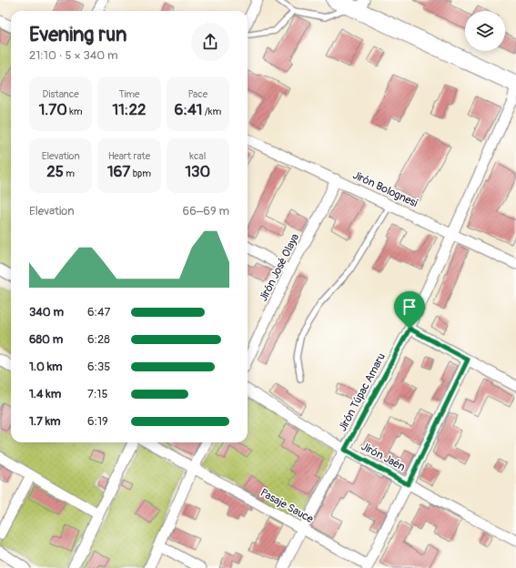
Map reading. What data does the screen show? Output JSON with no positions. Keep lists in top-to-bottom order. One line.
{"streets":{"street":["Jirón Bolognesi","Jirón José Olaya","Jirón Túpac Amaru","Jirón Jaén","Pasaje Sauce"]},"crossings":[["Jirón Bolognesi","Jirón José Olaya"],["Jirón Bolognesi","Jirón Túpac Amaru"],["Jirón Túpac Amaru","Jirón Jaén"],["Jirón Túpac Amaru","Pasaje Sauce"]],"page":{"heading":["Evening run","21:10 · 5 × 340 m"],"stats":[["Distance","1.70 km"],["Time","11:22"],["Pace","6:41 /km"],["Elevation","25 m"],["Heart rate","167 bpm"],["kcal","130"]],"chart":["Elevation","66–69 m"],"list":[{"name":"340 m","note":"6:47"},{"name":"680 m","note":"6:28"},{"name":"1.0 km","note":"6:35"},{"name":"1.4 km","note":"7:15"},{"name":"1.7 km","note":"6:19"}]}}
